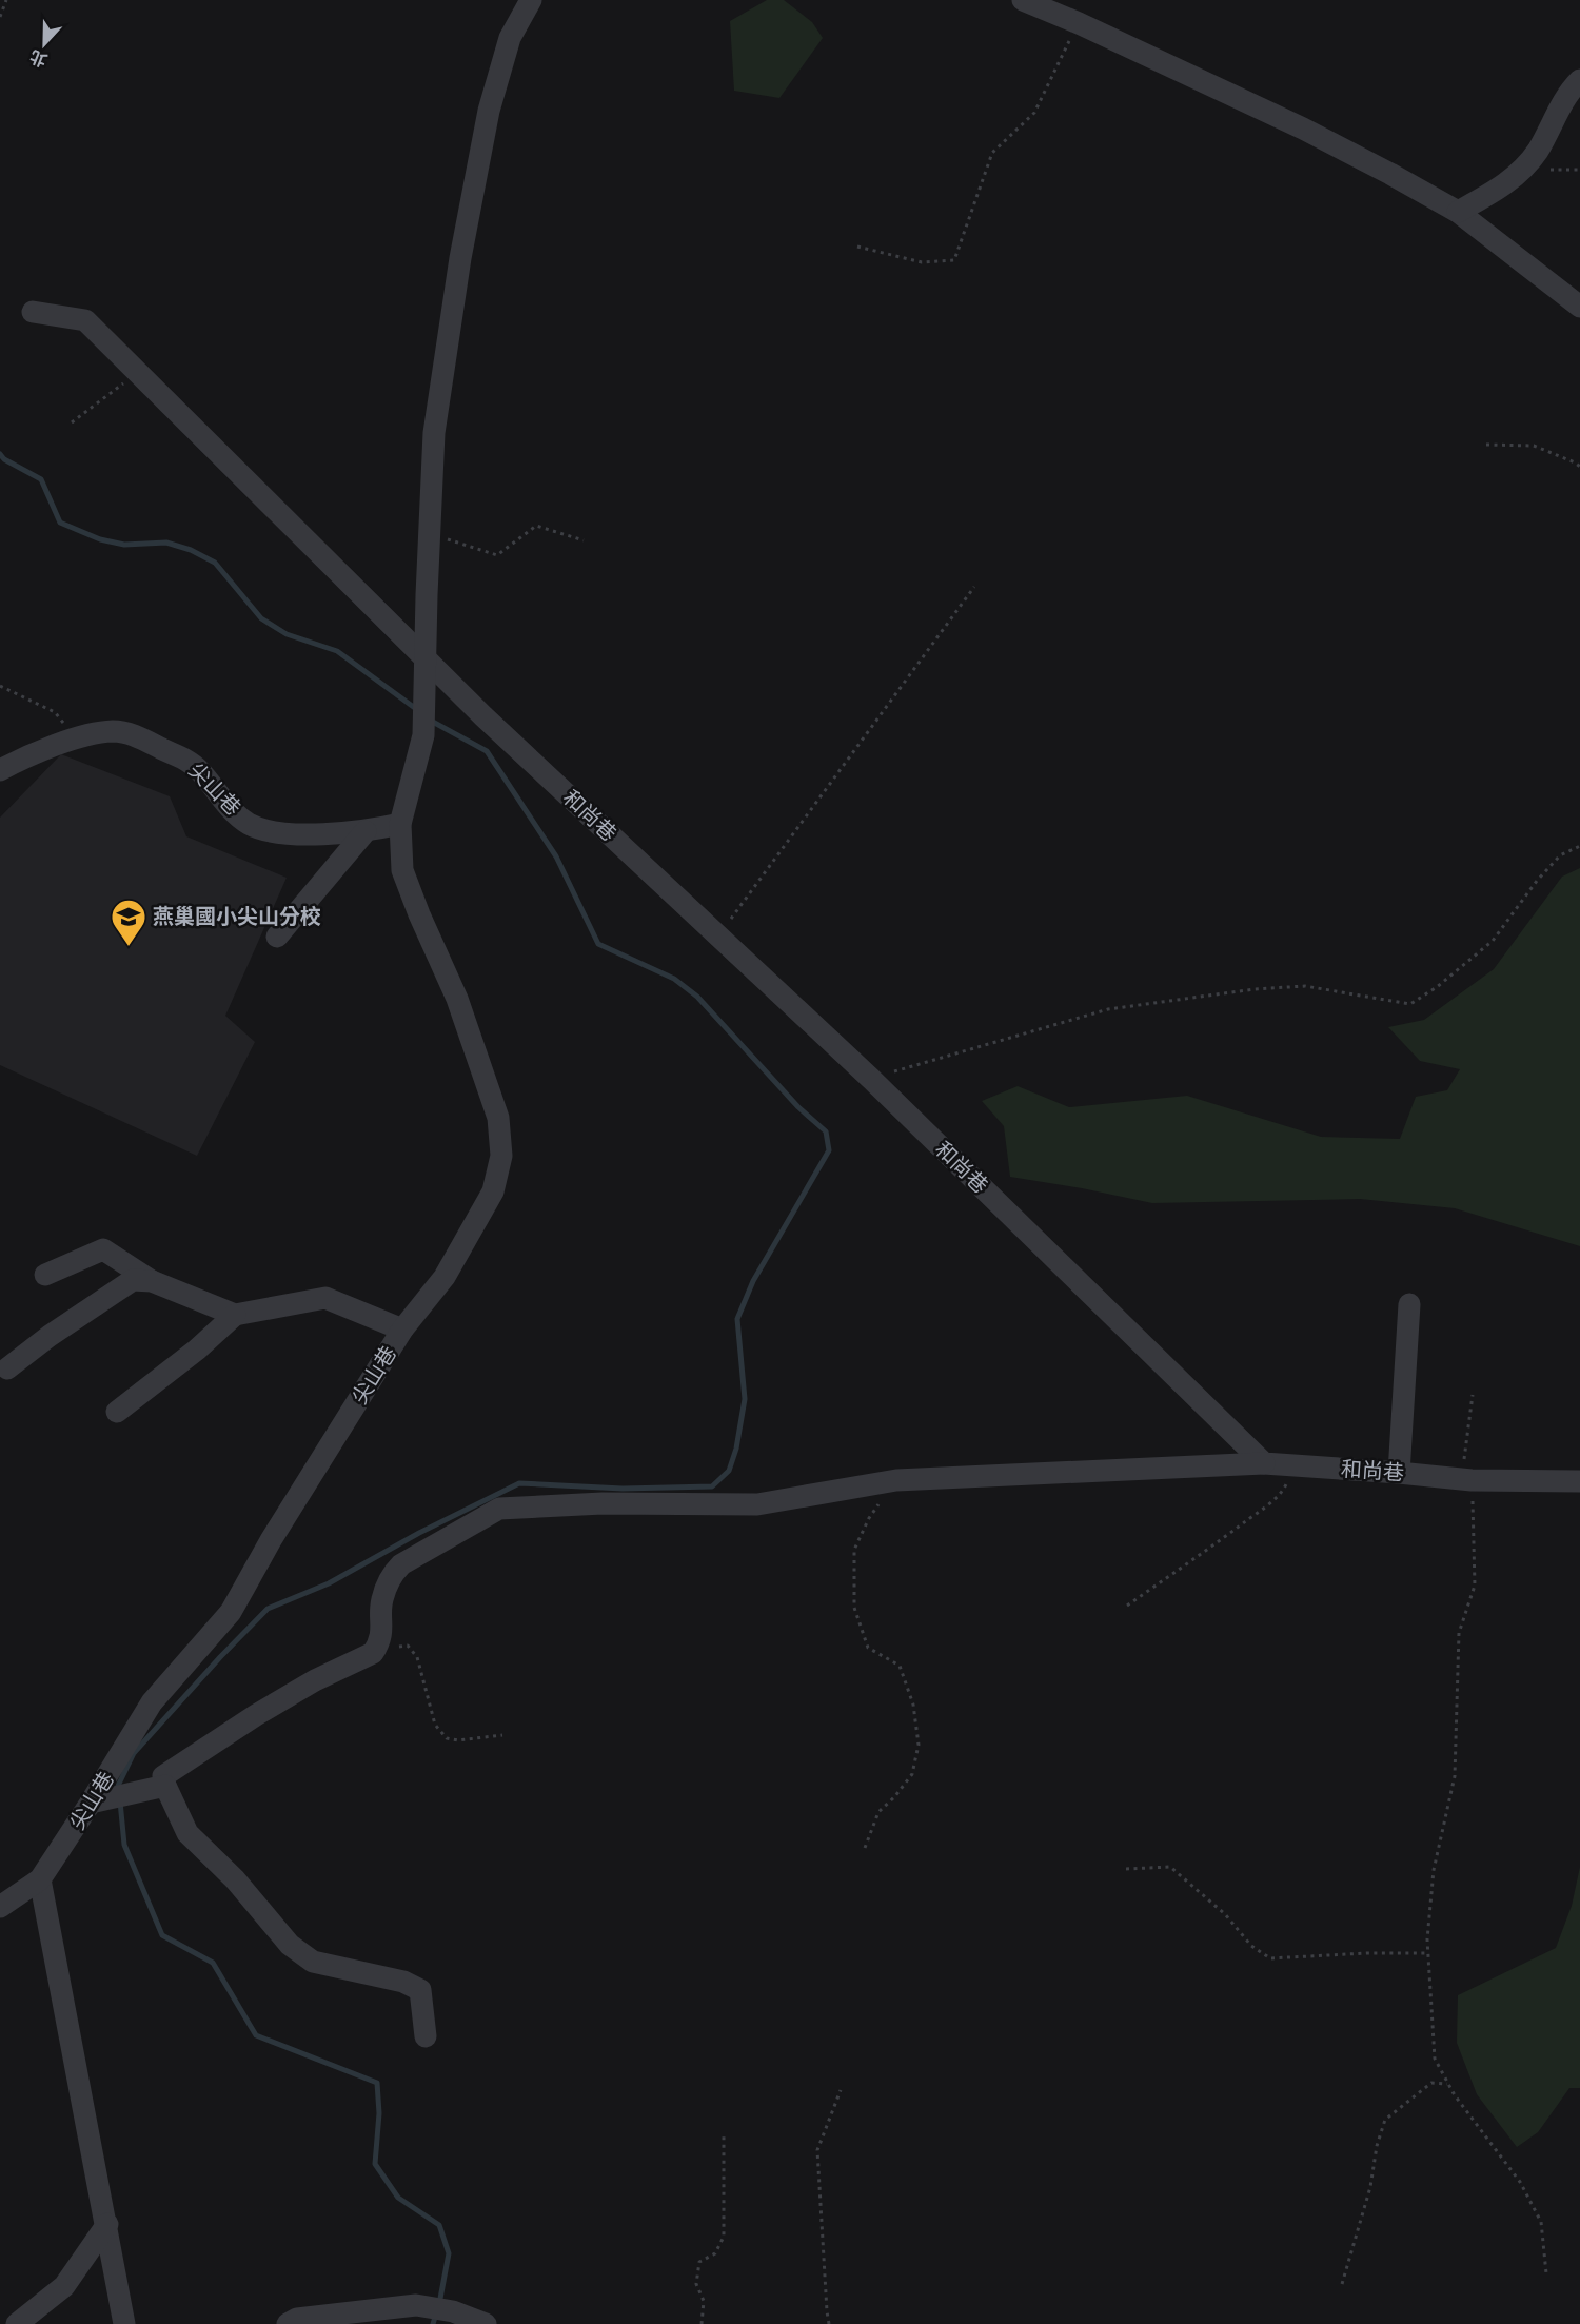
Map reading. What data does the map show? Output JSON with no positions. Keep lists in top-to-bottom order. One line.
{"streets":{"street":["尖山巷","和尚巷"]},"crossings":[["尖山巷","和尚巷"]],"places":{"school or university":["燕巢國小尖山分校"]},"north":"bottom"}
